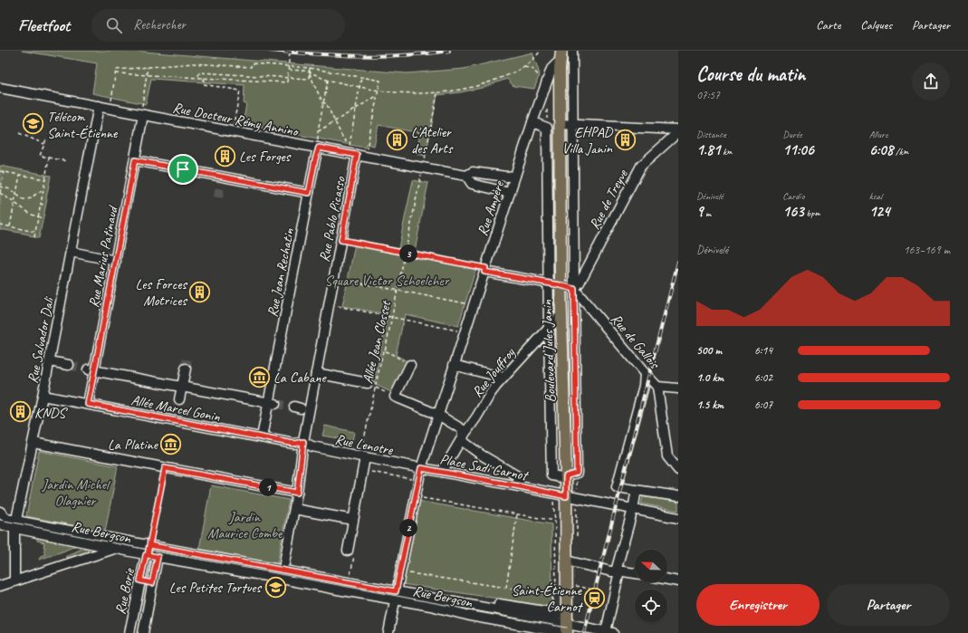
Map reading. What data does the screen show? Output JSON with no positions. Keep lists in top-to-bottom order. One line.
{"streets":{"main road":["Boulevard Jules Janin"],"street":["Rue Docteur Rémy Annino","Rue de Treyve","Rue Ampère","Rue Pablo Picasso","Rue Marius Patinaud","Rue Jean Rechatin","Rue Salvador Dali","Rue de Gallois","Rue Jouffroy","Allée Marcel Gonin","Rue Lenotre","Place Sadi Carnot","Rue Bergson","Rue Borie"],"path":["Allée Jean Closset"]},"crossings":[["Rue Docteur Rémy Annino","Rue Ampère"],["Rue Docteur Rémy Annino","Rue Pablo Picasso"],["Rue Docteur Rémy Annino","Rue Marius Patinaud"],["Rue Docteur Rémy Annino","Rue Jean Rechatin"],["Rue Docteur Rémy Annino","Rue Salvador Dali"],["Rue Docteur Rémy Annino","Allée Jean Closset"],["Rue de Treyve","Rue de Gallois"],["Rue Ampère","Boulevard Jules Janin"],["Rue Ampère","Rue Lenotre"],["Rue Ampère","Place Sadi Carnot"],["Rue Pablo Picasso","Allée Marcel Gonin"],["Rue Pablo Picasso","Rue Lenotre"],["Rue Marius Patinaud","Allée Marcel Gonin"],["Rue Jean Rechatin","Allée Marcel Gonin"],["Rue Salvador Dali","Allée Marcel Gonin"],["Rue Salvador Dali","Rue Bergson"],["Allée Jean Closset","Rue Lenotre"],["Boulevard Jules Janin","Rue Jouffroy"],["Boulevard Jules Janin","Place Sadi Carnot"],["Rue Jouffroy","Place Sadi Carnot"],["Allée Marcel Gonin","Rue Lenotre"],["Rue Lenotre","Place Sadi Carnot"],["Place Sadi Carnot","Rue Bergson"],["Rue Bergson","Rue Borie"]],"parks":["Square Victor Schoelcher","Jardin Michel Olagnier","Jardin Maurice Combe"],"places":{"school or university":["Télécom Saint-Étienne","Les Petites Tortues"],"building":["L'Atelier des Arts","EHPAD Villa Janin","Les Forges","Les Forces Motrices","KNDS"],"museum":["La Cabane","La Platine"],"station":["Saint-Étienne Carnot"]},"north":"left","page":{"header":"Fleetfoot","search":"Rechercher","nav":["Carte","Calques","Partager"],"heading":["Course du matin","07:57"],"stats":[["Distance","1.81 km"],["Durée","11:06"],["Allure","6:08 /km"],["Dénivelé","9 m"],["Cardio","163 bpm"],["kcal","124"]],"chart":["Dénivelé","163–169 m"],"pins":["3","1","2"],"list":[{"name":"500 m","note":"6:14"},{"name":"1.0 km","note":"6:02"},{"name":"1.5 km","note":"6:07"}],"buttons":["Enregistrer","Partager"]}}
